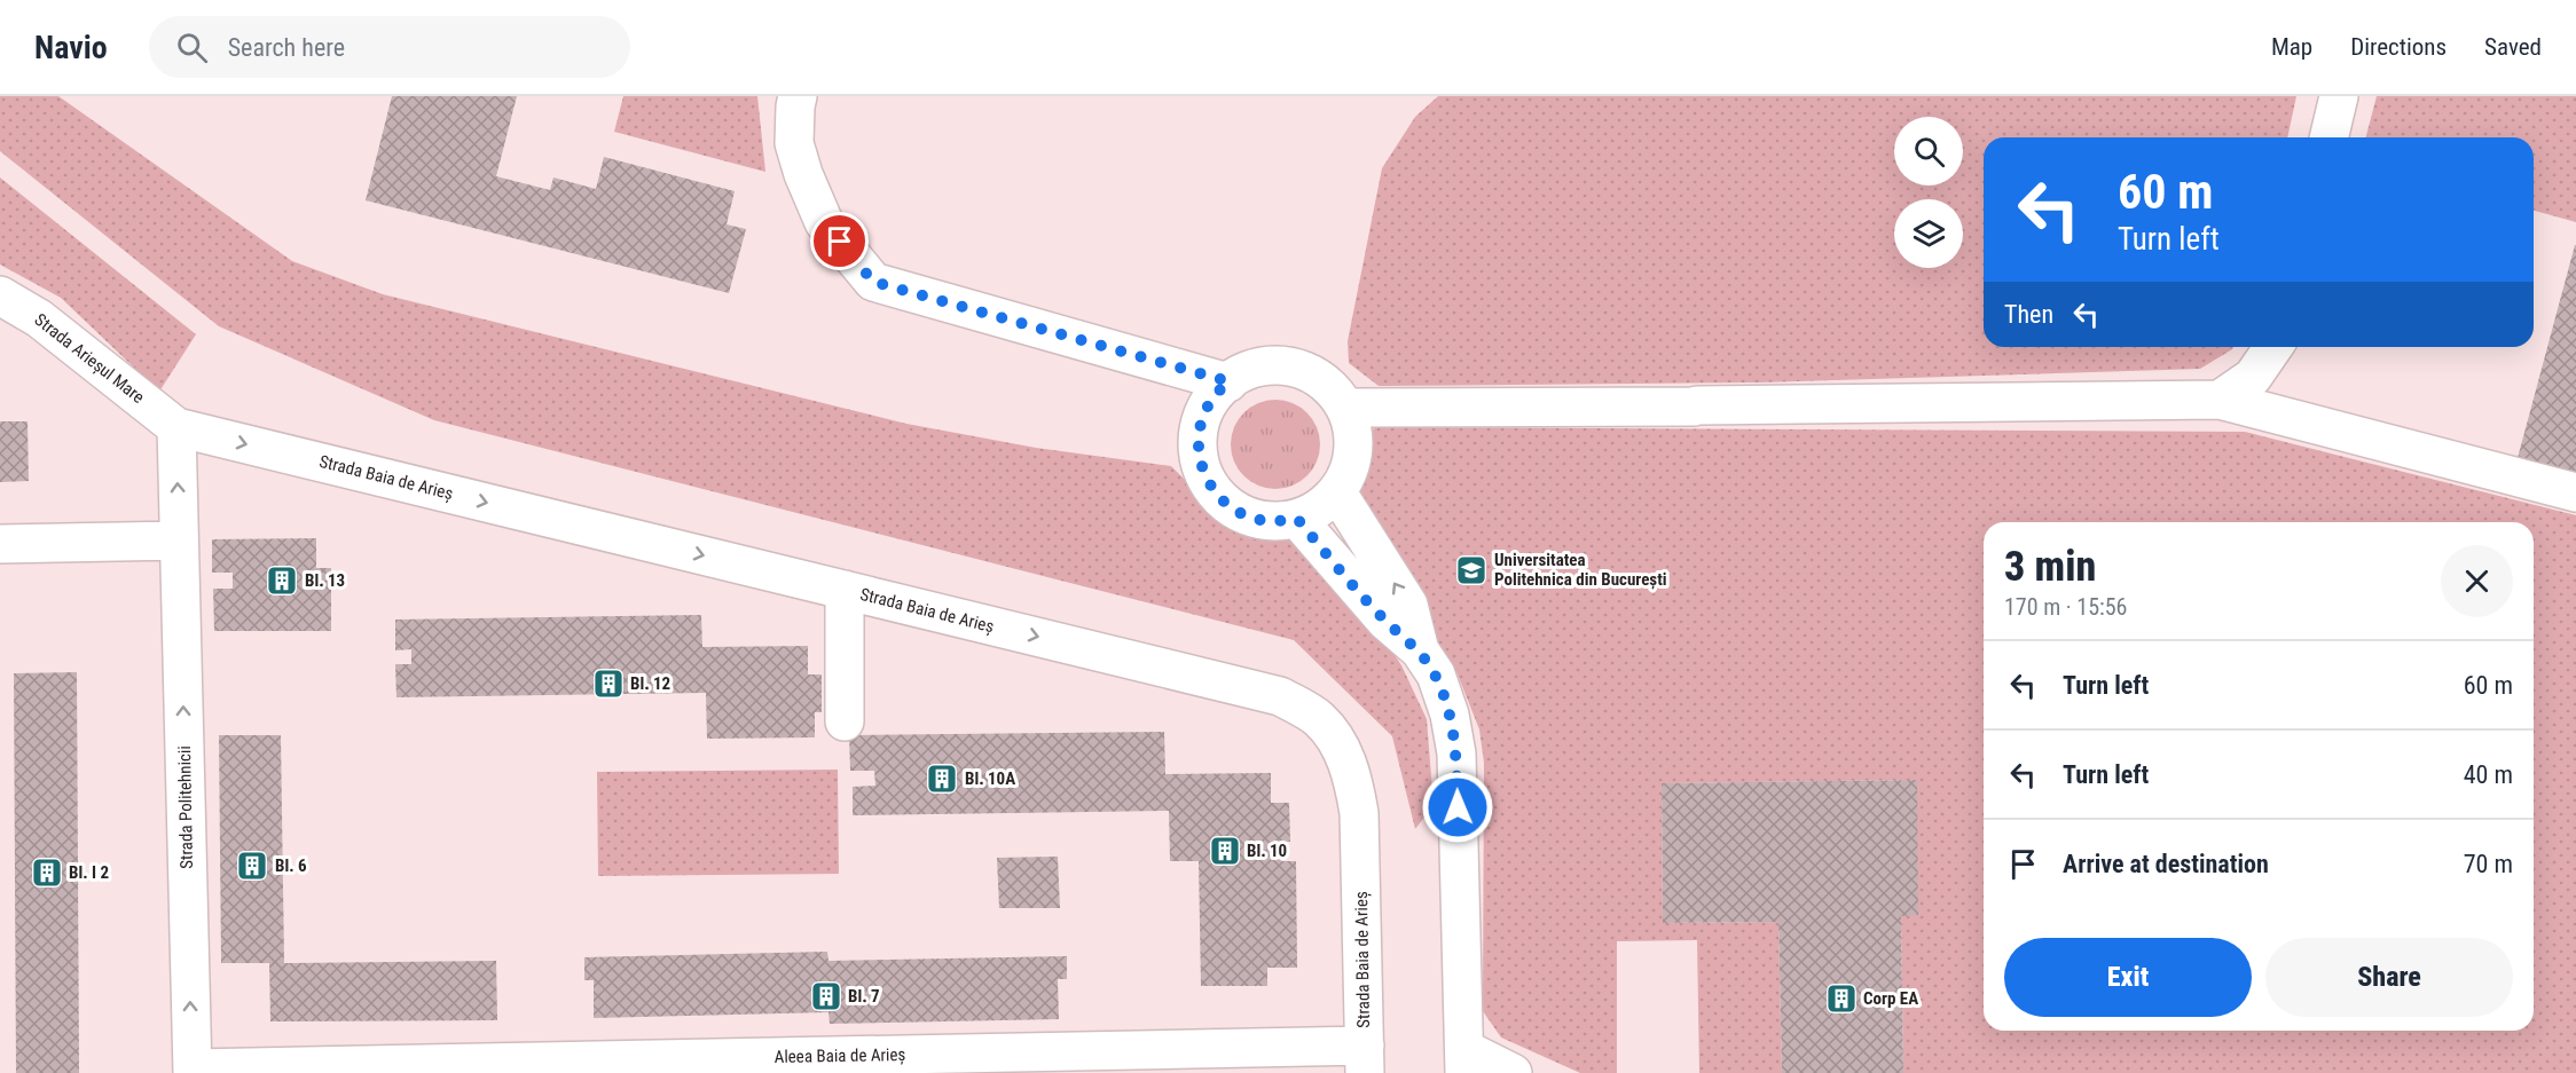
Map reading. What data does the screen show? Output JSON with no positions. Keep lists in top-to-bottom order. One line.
{"streets":{"street":["Strada Arieșul Mare","Strada Baia de Arieș","Strada Politehnicii","Aleea Baia de Arieș"]},"crossings":[["Strada Arieșul Mare","Strada Baia de Arieș"],["Strada Arieșul Mare","Strada Politehnicii"],["Strada Baia de Arieș","Strada Politehnicii"],["Strada Baia de Arieș","Aleea Baia de Arieș"],["Strada Politehnicii","Aleea Baia de Arieș"]],"one_way":["Strada Baia de Arieș","Strada Politehnicii"],"places":{"school or university":["Universitatea Politehnica din București"],"building":["Bl. 13","Bl. 12","Bl. 10A","Bl. 10","Bl. 6","Bl. I 2","Bl. 7","Corp EA"]},"page":{"header":"Navio","search":"Search here","nav":["Map","Directions","Saved"],"turn":["60 m","Turn left"],"then":"Then","heading":["3 min","170 m · 15:56"],"list":[{"name":"Turn left","value":"60 m"},{"name":"Turn left","value":"40 m"},{"name":"Arrive at destination","value":"70 m"}],"buttons":["Exit","Share"]}}
